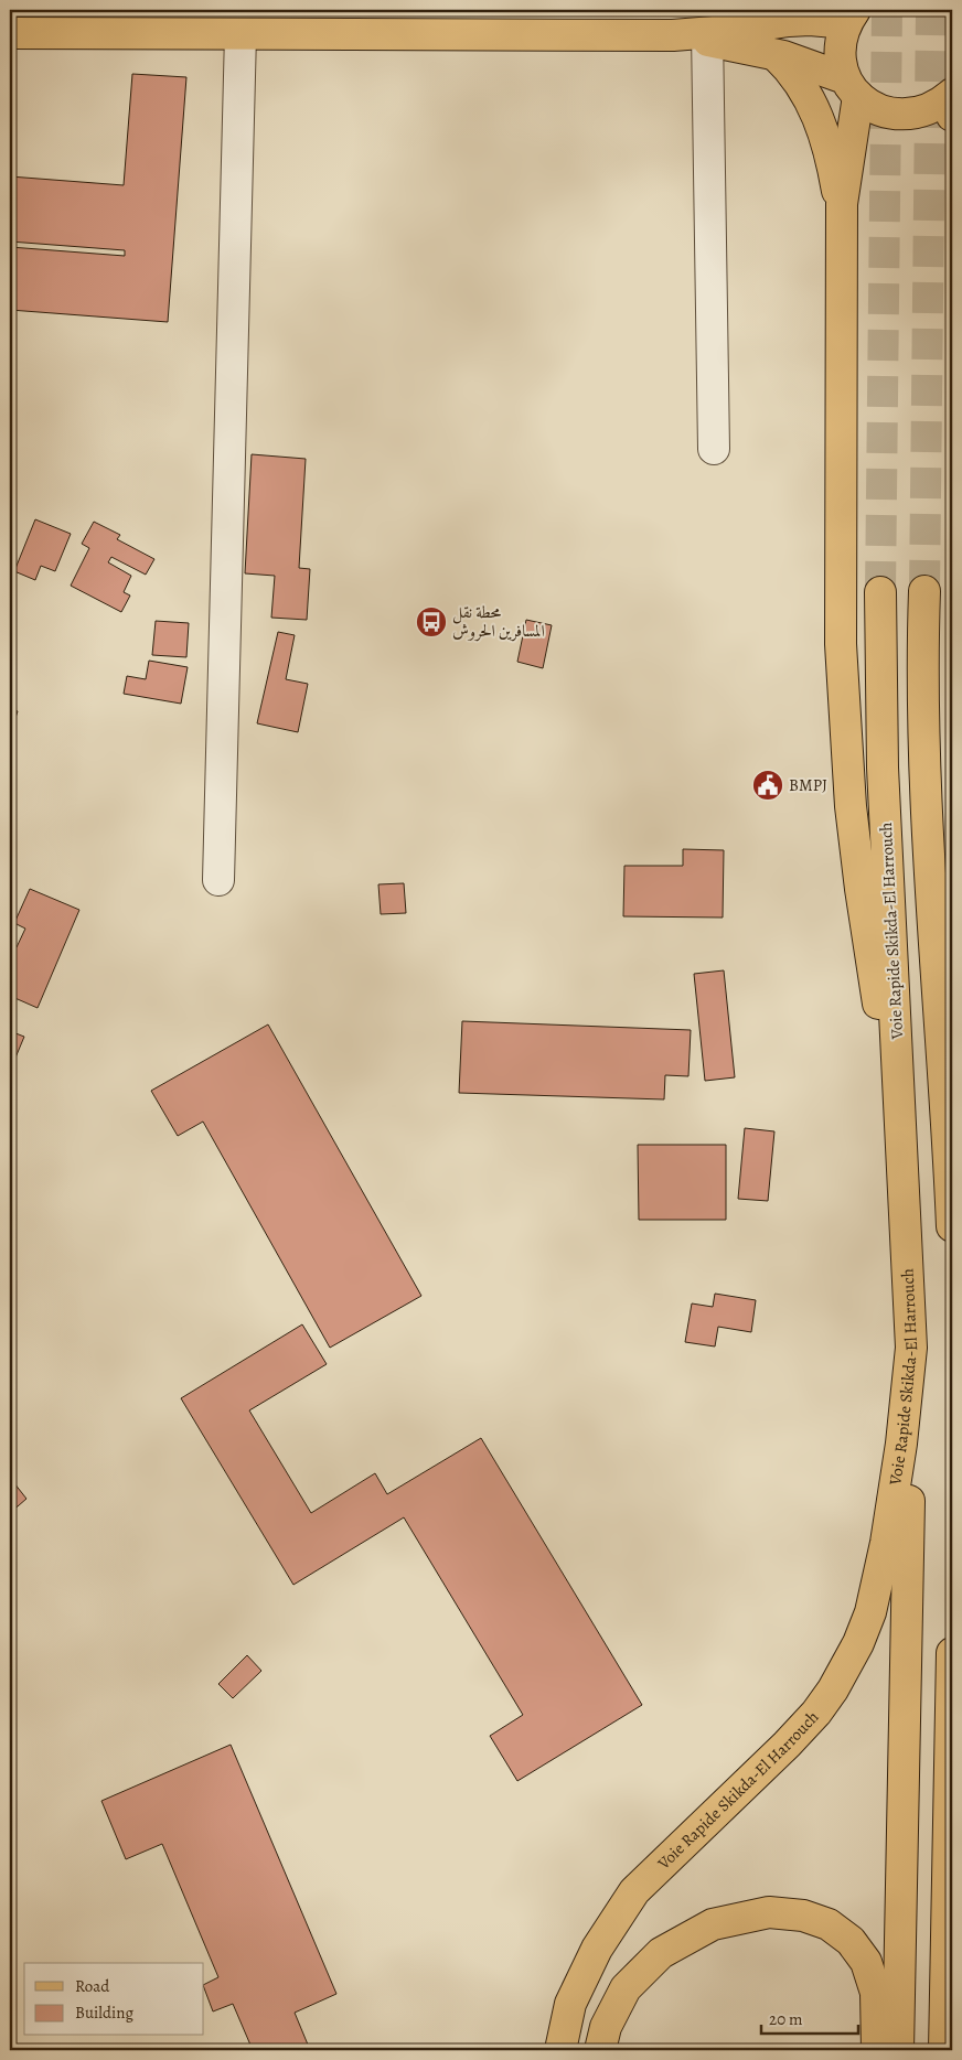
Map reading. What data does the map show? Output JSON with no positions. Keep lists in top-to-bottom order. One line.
{"streets":{"main road":["Voie Rapide Skikda-El Harrouch"]},"places":{"bus stop":["محطة نقل المسافرين الحروش"],"public building":["BMPJ"]},"legend":["Road","Building"],"scale_bar":"20 m"}
